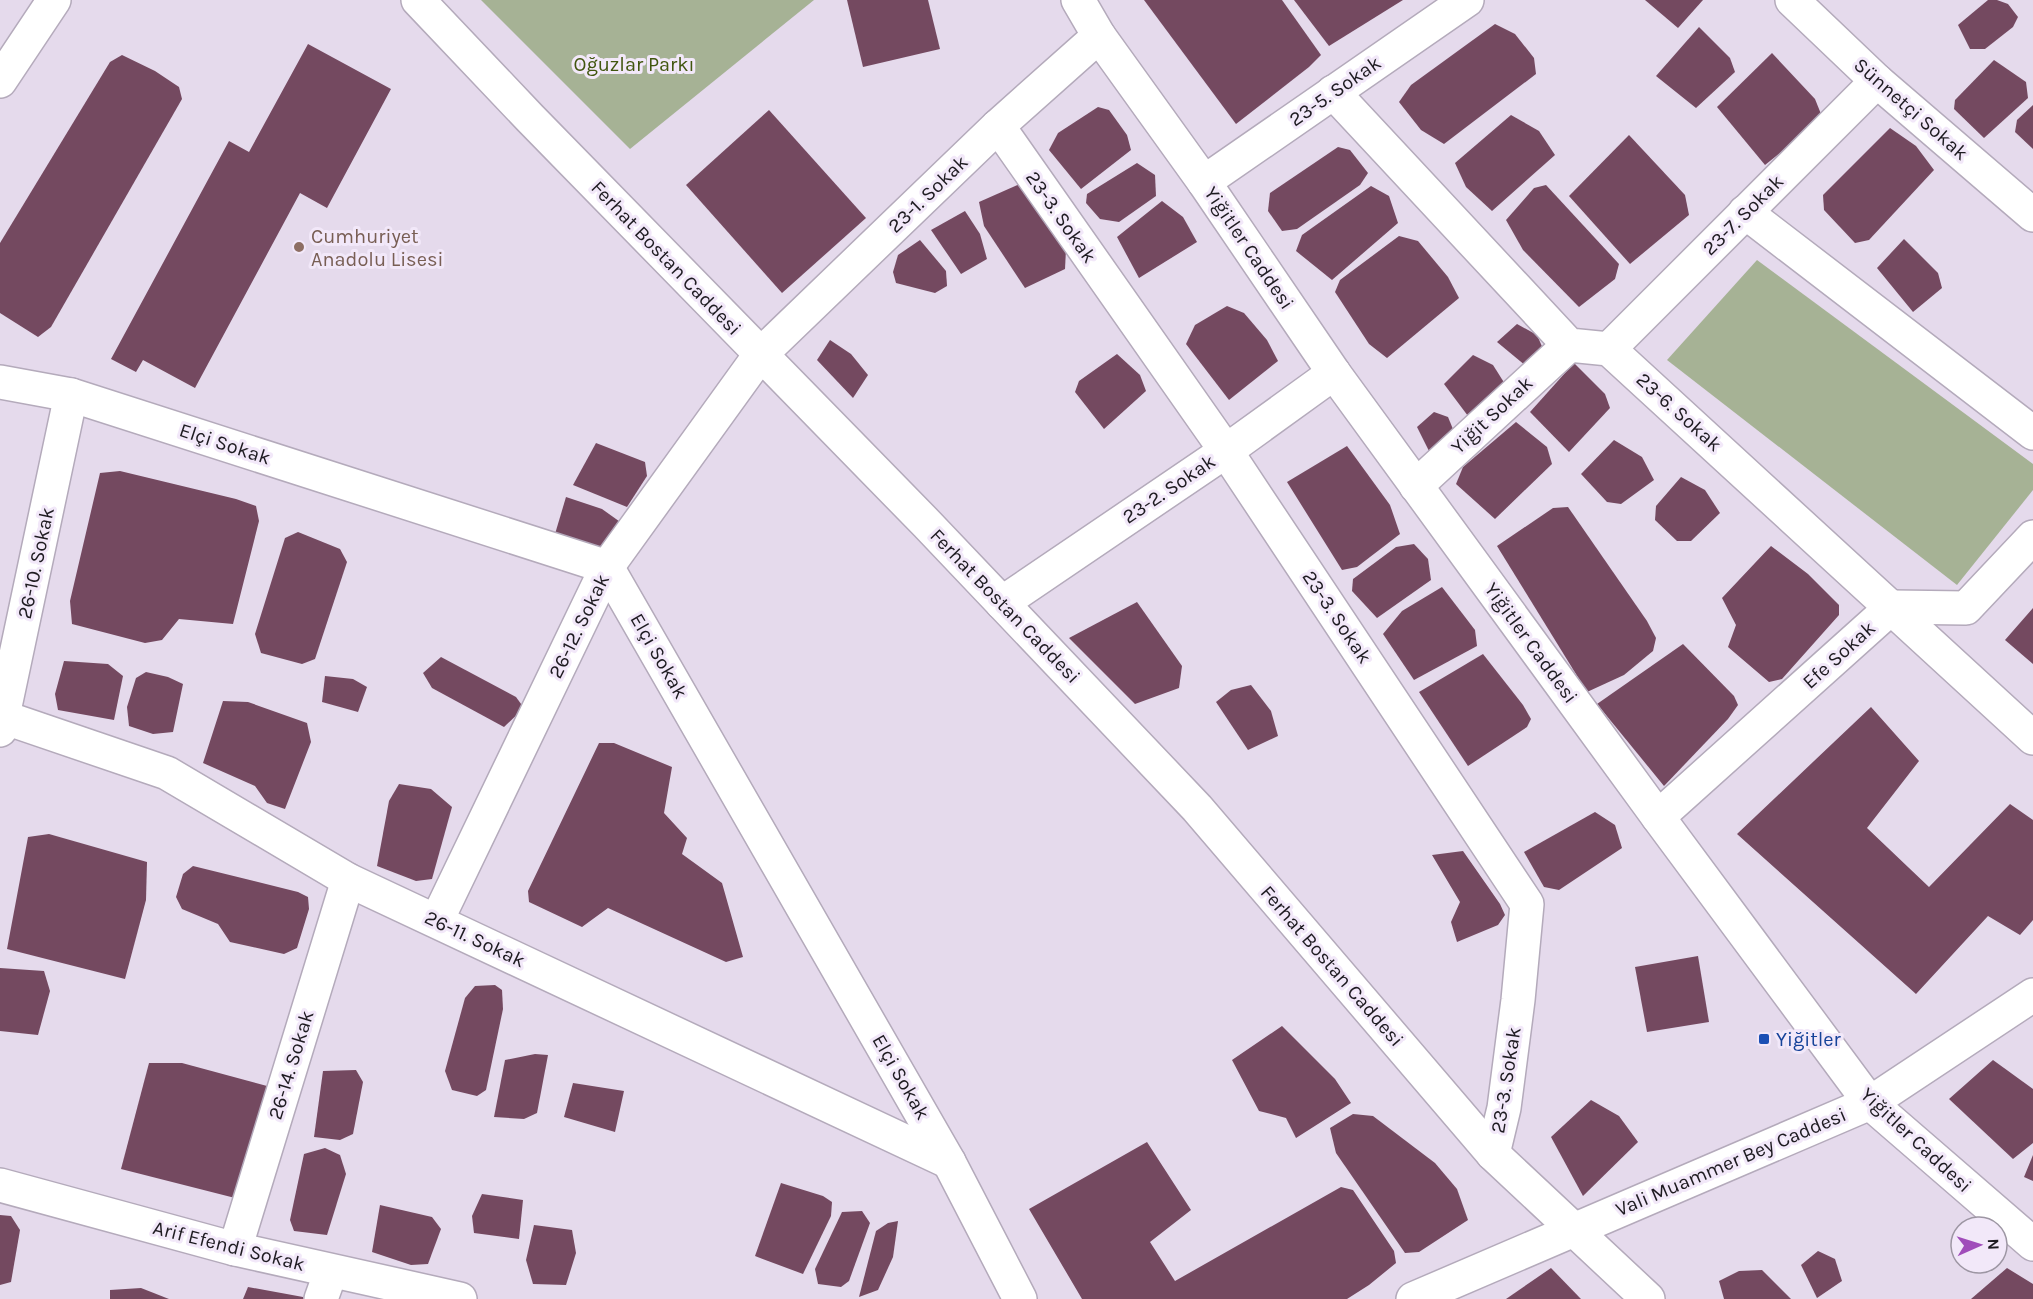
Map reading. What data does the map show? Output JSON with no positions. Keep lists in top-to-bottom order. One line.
{"streets":{"street":["23-5. Sokak","Sünnetçi Sokak","23-1. Sokak","23-7. Sokak","23-3. Sokak","Yiğitler Caddesi","Ferhat Bostan Caddesi","23-6. Sokak","Yiğit Sokak","Elçi Sokak","23-2. Sokak","26-10. Sokak","26-12. Sokak","Efe Sokak","26-11. Sokak","26-14. Sokak","Vali Muammer Bey Caddesi","Arif Efendi Sokak"]},"crossings":[["23-5. Sokak","Yiğitler Caddesi"],["Sünnetçi Sokak","23-7. Sokak"],["23-1. Sokak","23-3. Sokak"],["23-1. Sokak","Yiğitler Caddesi"],["23-1. Sokak","Ferhat Bostan Caddesi"],["23-1. Sokak","26-12. Sokak"],["23-7. Sokak","23-6. Sokak"],["23-3. Sokak","Ferhat Bostan Caddesi"],["23-3. Sokak","23-2. Sokak"],["Yiğitler Caddesi","Yiğit Sokak"],["Yiğitler Caddesi","23-2. Sokak"],["Yiğitler Caddesi","Efe Sokak"],["Yiğitler Caddesi","Vali Muammer Bey Caddesi"],["Ferhat Bostan Caddesi","23-2. Sokak"],["Ferhat Bostan Caddesi","26-12. Sokak"],["Ferhat Bostan Caddesi","Vali Muammer Bey Caddesi"],["23-6. Sokak","Efe Sokak"],["Elçi Sokak","26-10. Sokak"],["Elçi Sokak","26-12. Sokak"],["Elçi Sokak","26-11. Sokak"],["26-10. Sokak","26-11. Sokak"],["26-12. Sokak","26-11. Sokak"],["26-11. Sokak","26-14. Sokak"],["26-14. Sokak","Arif Efendi Sokak"]],"parks":["Oğuzlar Parkı"],"places":{"other":["Cumhuriyet Anadolu Lisesi"],"transit":["Yiğitler"]},"north":"right"}
